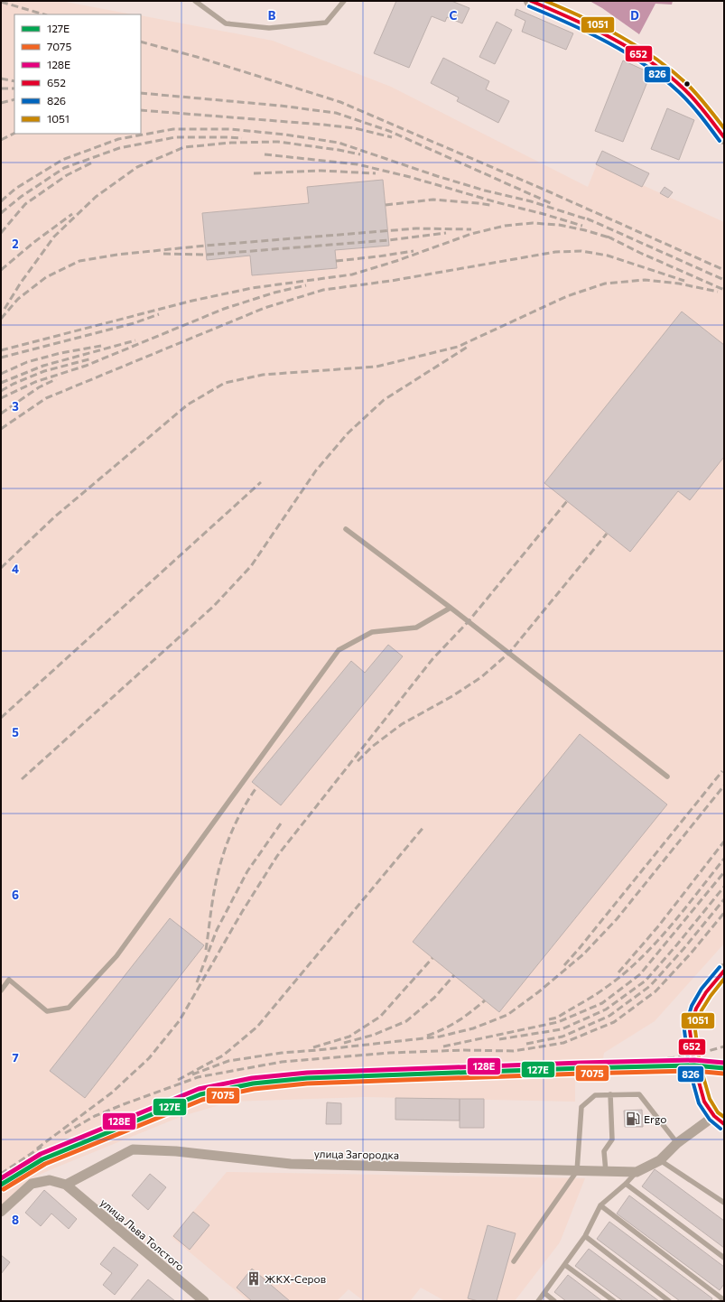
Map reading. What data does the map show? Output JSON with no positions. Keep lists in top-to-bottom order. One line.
{"streets":{"street":["улица Загородка","улица Льва Толстого"]},"crossings":[["улица Загородка","улица Льва Толстого"]],"places":{"fuel station":["Ergo"],"building":["ЖКХ-Серов"]},"lines":["transit line 652","transit line 1051","transit line 826","transit line 128Е","transit line 127Е","transit line 7075"],"legend":["127Е","7075","128Е","652","826","1051"],"grid":{"columns":["B","C","D"],"rows":["2","3","4","5","6","7","8"]}}
